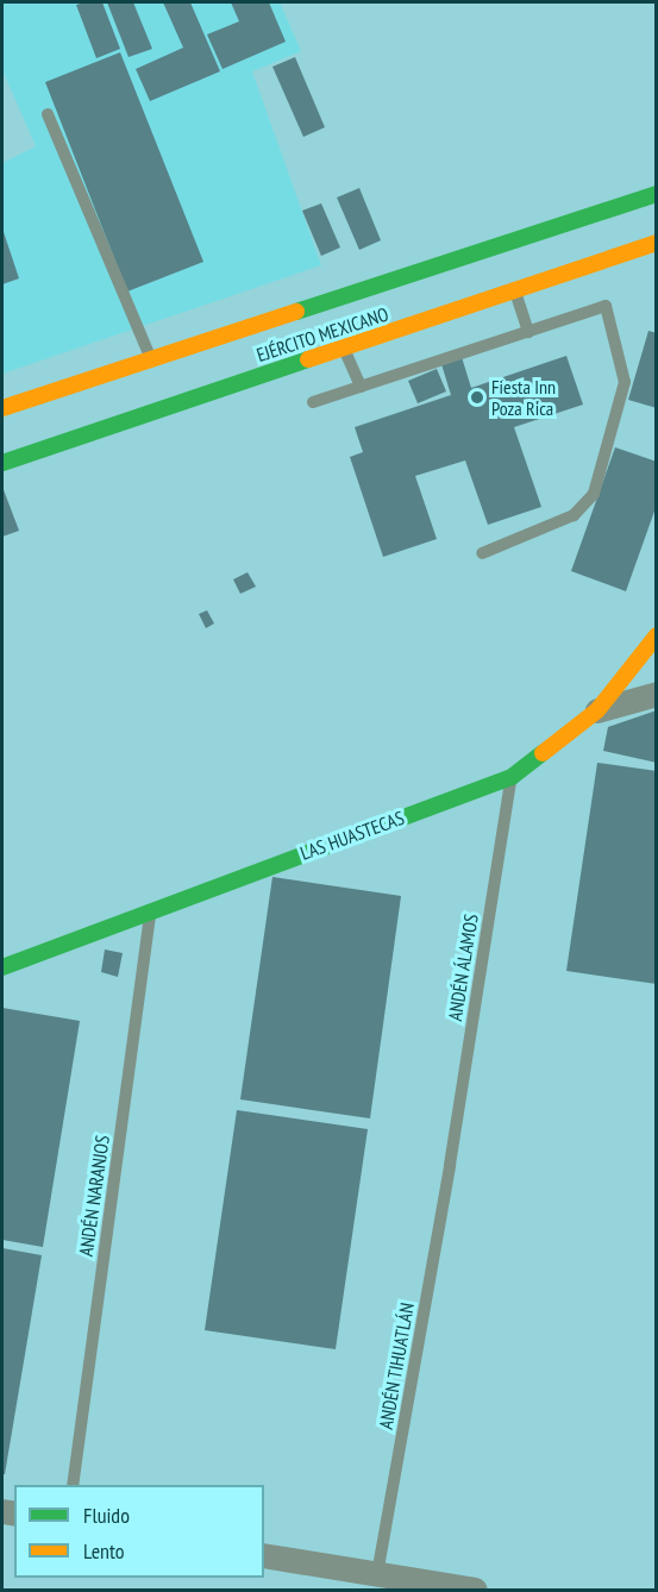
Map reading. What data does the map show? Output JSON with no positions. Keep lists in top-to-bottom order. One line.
{"streets":{"main road":["EJÉRCITO MEXICANO","LAS HUASTECAS"],"lane":["ANDÉN ÁLAMOS","ANDÉN NARANJOS","ANDÉN TIHUATLÁN"]},"crossings":[["LAS HUASTECAS","ANDÉN ÁLAMOS"],["LAS HUASTECAS","ANDÉN NARANJOS"],["ANDÉN ÁLAMOS","ANDÉN TIHUATLÁN"]],"places":["Fiesta Inn Poza Rica"],"legend":["Fluido","Lento"]}
